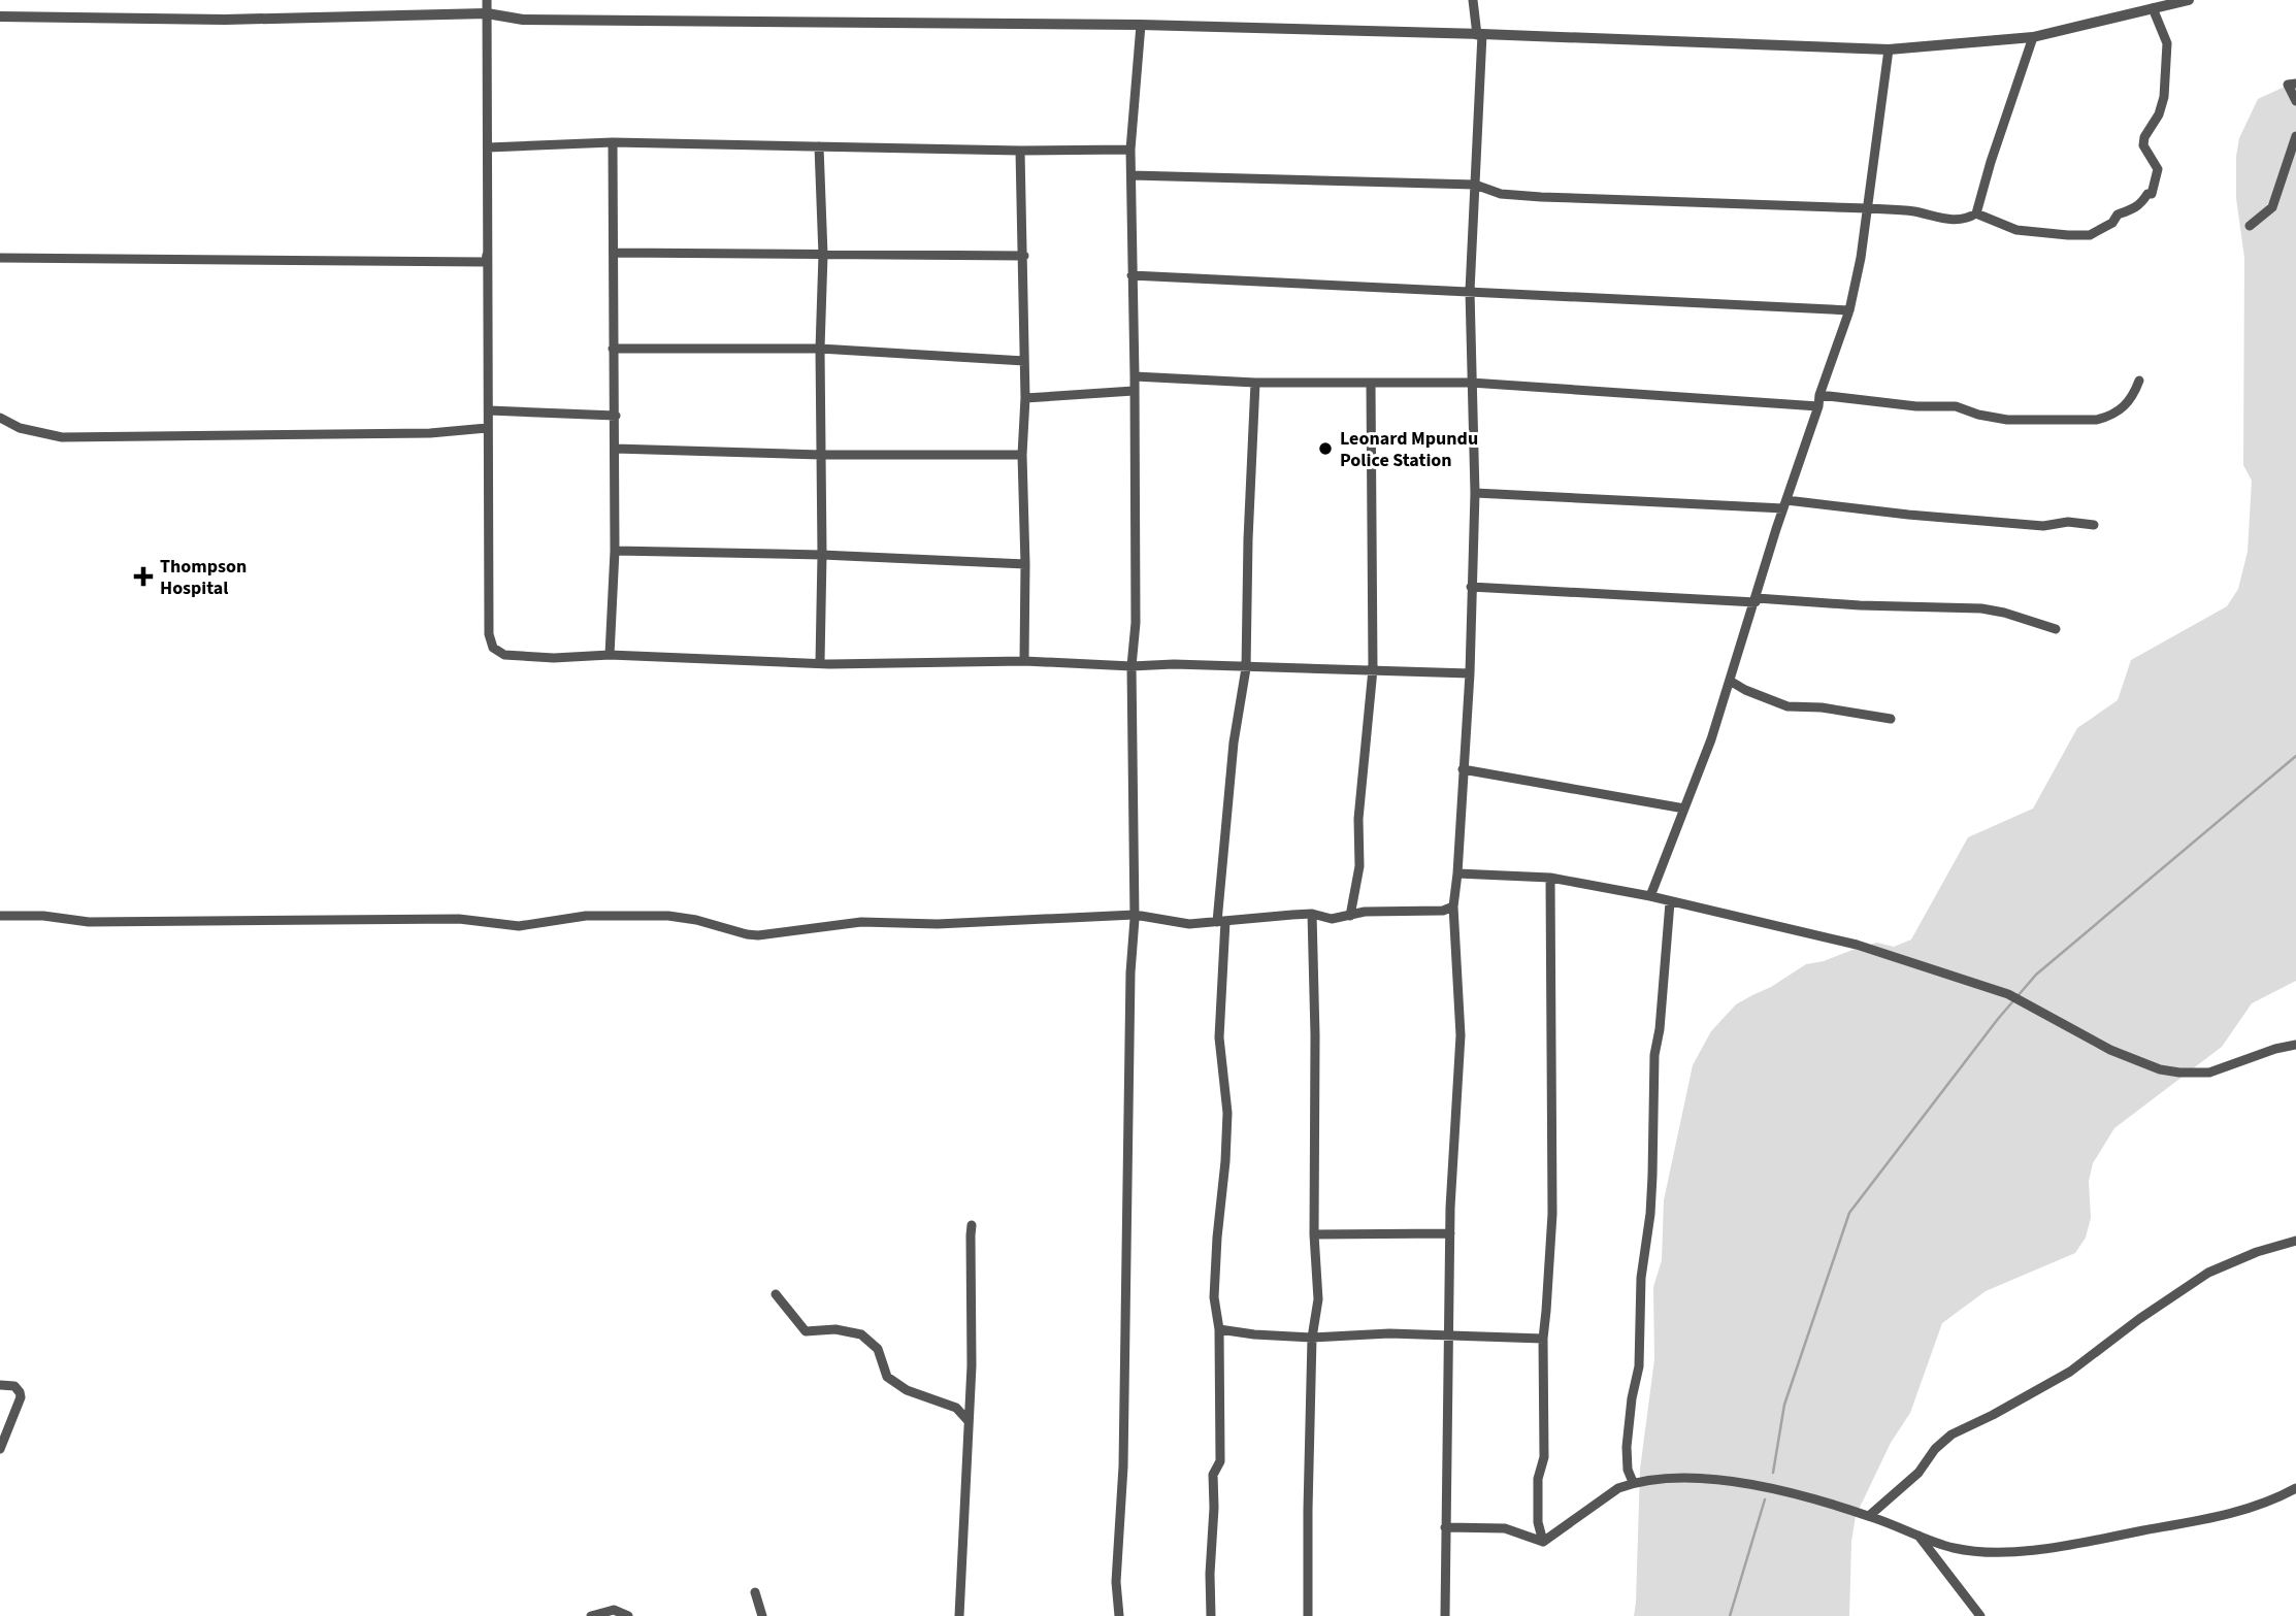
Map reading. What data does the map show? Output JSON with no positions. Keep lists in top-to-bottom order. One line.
{"places":{"other":["Leonard Mpundu Police Station"],"health":["Thompson Hospital"]}}
